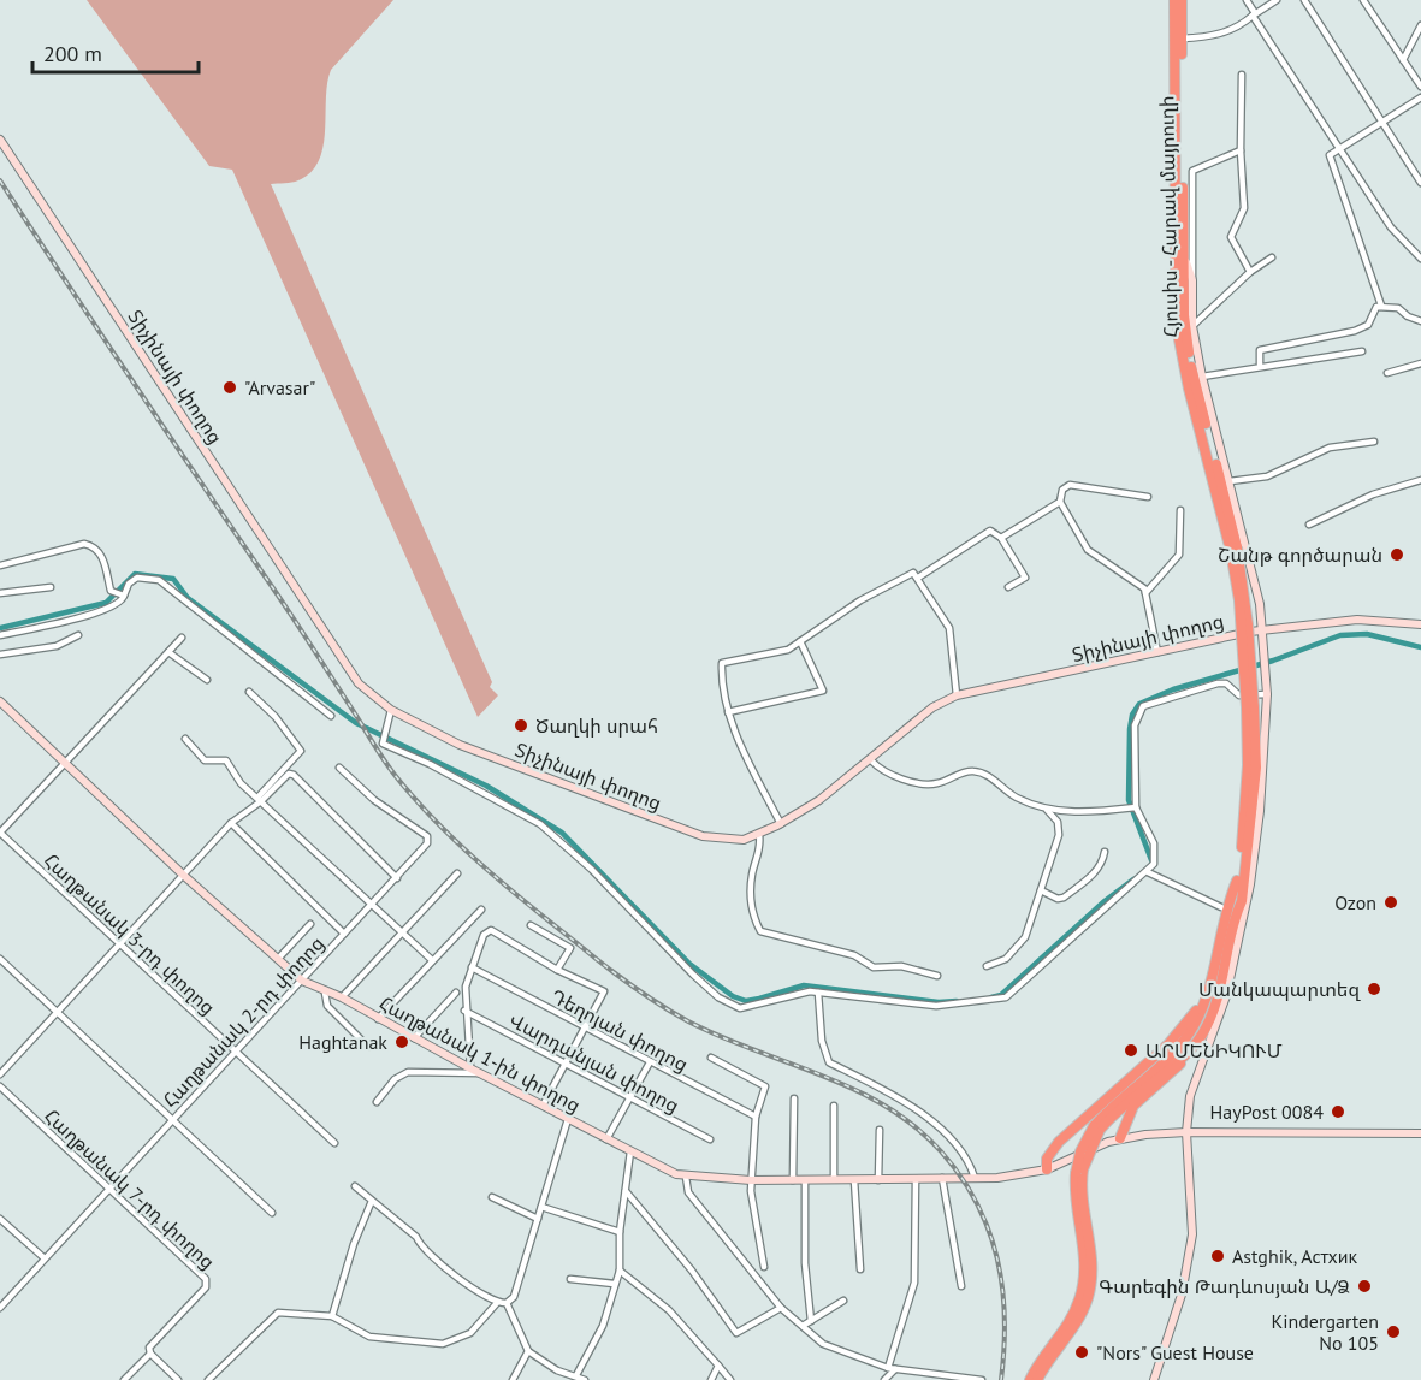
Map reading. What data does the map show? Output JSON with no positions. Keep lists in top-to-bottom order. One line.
{"streets":{"highway":["Հյուսիս - Հարավ մայրուղի"],"main road":["Տիչինայի փողոց","Հաղթանակ 1-ին փողոց"],"street":["Հաղթանակ 3-րդ փողոց","Հաղթանակ 2-րդ փողոց","Դեղոյան փողոց","Վարդանյան փողոց","Հաղթանակ 7-րդ փողոց"]},"crossings":[["Հաղթանակ 3-րդ փողոց","Հաղթանակ 2-րդ փողոց"],["Հաղթանակ 2-րդ փողոց","Հաղթանակ 1-ին փողոց"],["Հաղթանակ 2-րդ փողոց","Հաղթանակ 7-րդ փողոց"]],"places":["\"Arvasar\"","Շանթ գործարան","Ծաղկի սրահ","Ozon","Մանկապարտեզ","Haghtanak","ԱՐՄԵՆԻԿՈՒՄ","HayPost 0084","Astghik, Астхик","Գարեգին Թադևոսյան Ա/Ձ","Kindergarten No 105","\"Nors\" Guest House"],"scale_bar":"200 m"}
